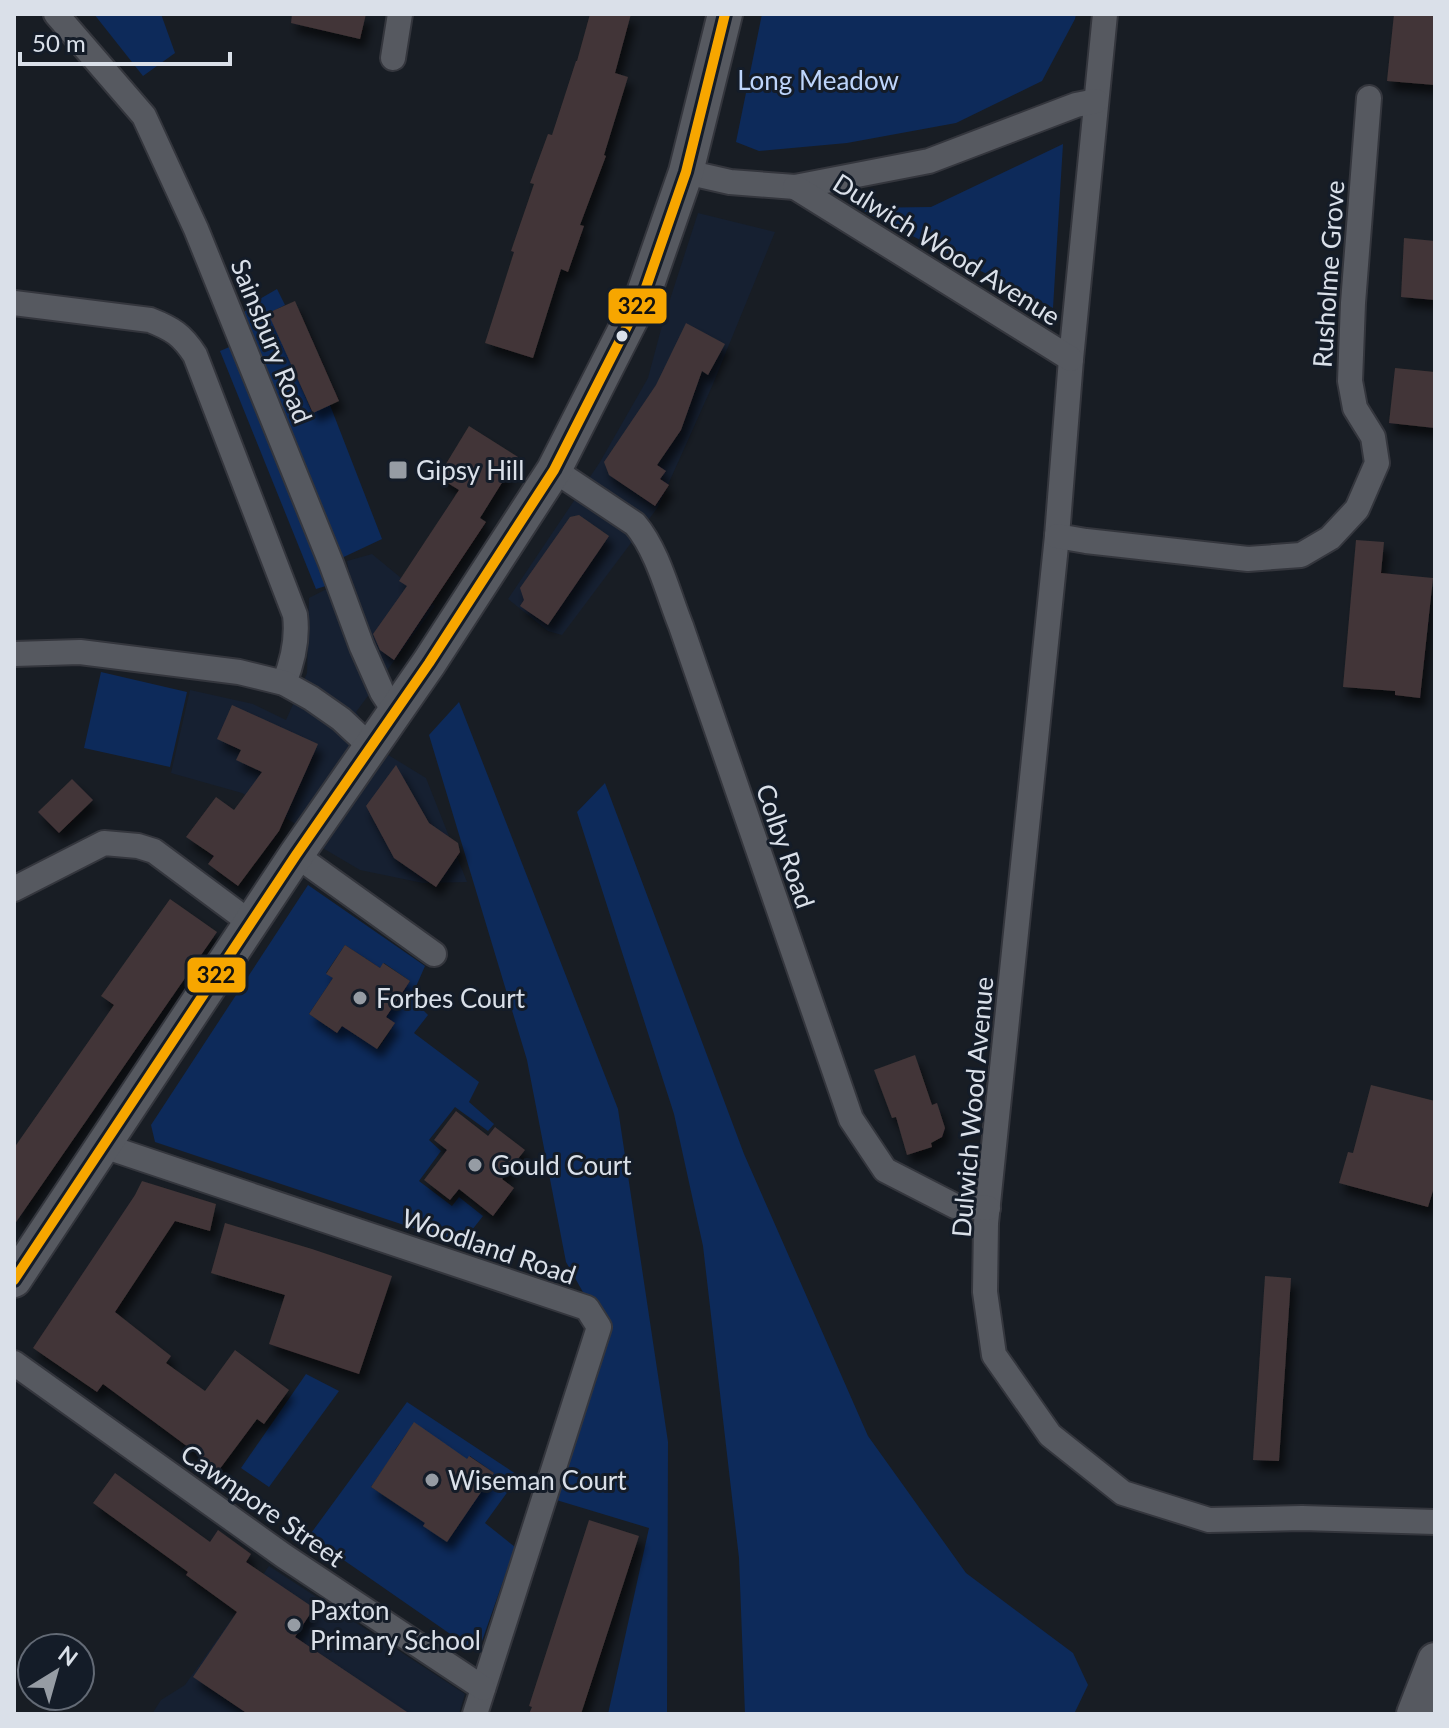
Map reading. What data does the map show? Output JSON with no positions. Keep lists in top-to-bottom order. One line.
{"streets":{"street":["Dulwich Wood Avenue","Rusholme Grove","Sainsbury Road","Colby Road","Woodland Road","Cawnpore Street"]},"crossings":[["Dulwich Wood Avenue","Rusholme Grove"],["Dulwich Wood Avenue","Colby Road"],["Woodland Road","Cawnpore Street"]],"parks":["Long Meadow"],"places":{"transit":["Gipsy Hill"],"other":["Forbes Court","Gould Court","Wiseman Court","Paxton Primary School"]},"lines":["transit line 322"],"scale_bar":"50 m","north":"top right"}
